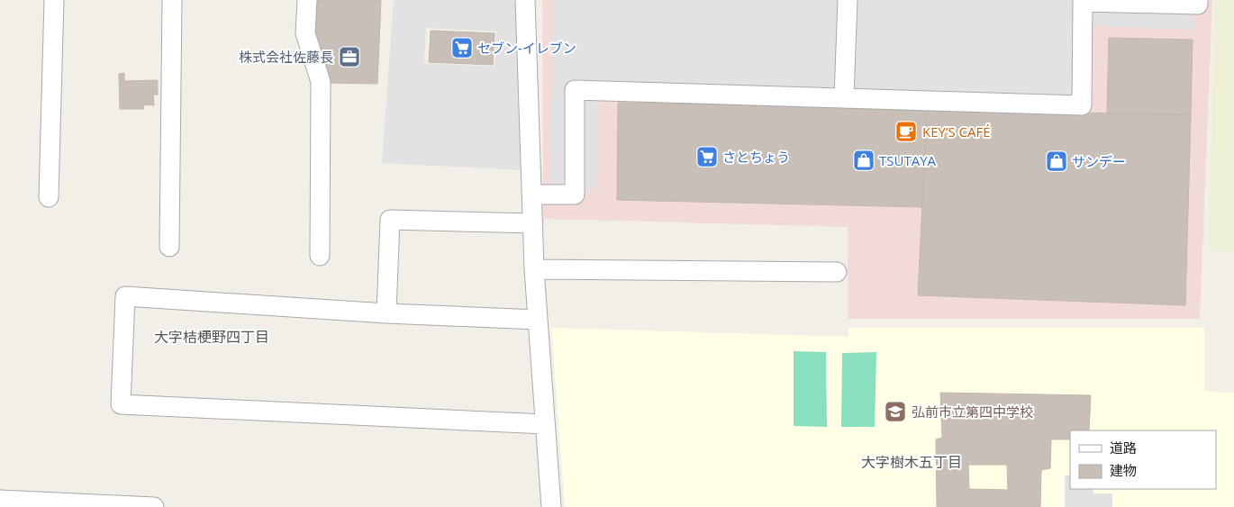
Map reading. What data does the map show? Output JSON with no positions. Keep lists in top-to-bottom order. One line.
{"districts":["大字桔梗野四丁目","大字樹木五丁目"],"places":{"supermarket":["セブン-イレブン","さとちょう"],"office":["株式会社佐藤長"],"cafe":["KEY’S CAFÉ"],"shop":["TSUTAYA","サンデー"],"school or university":["弘前市立第四中学校"]},"legend":["道路","建物"]}
